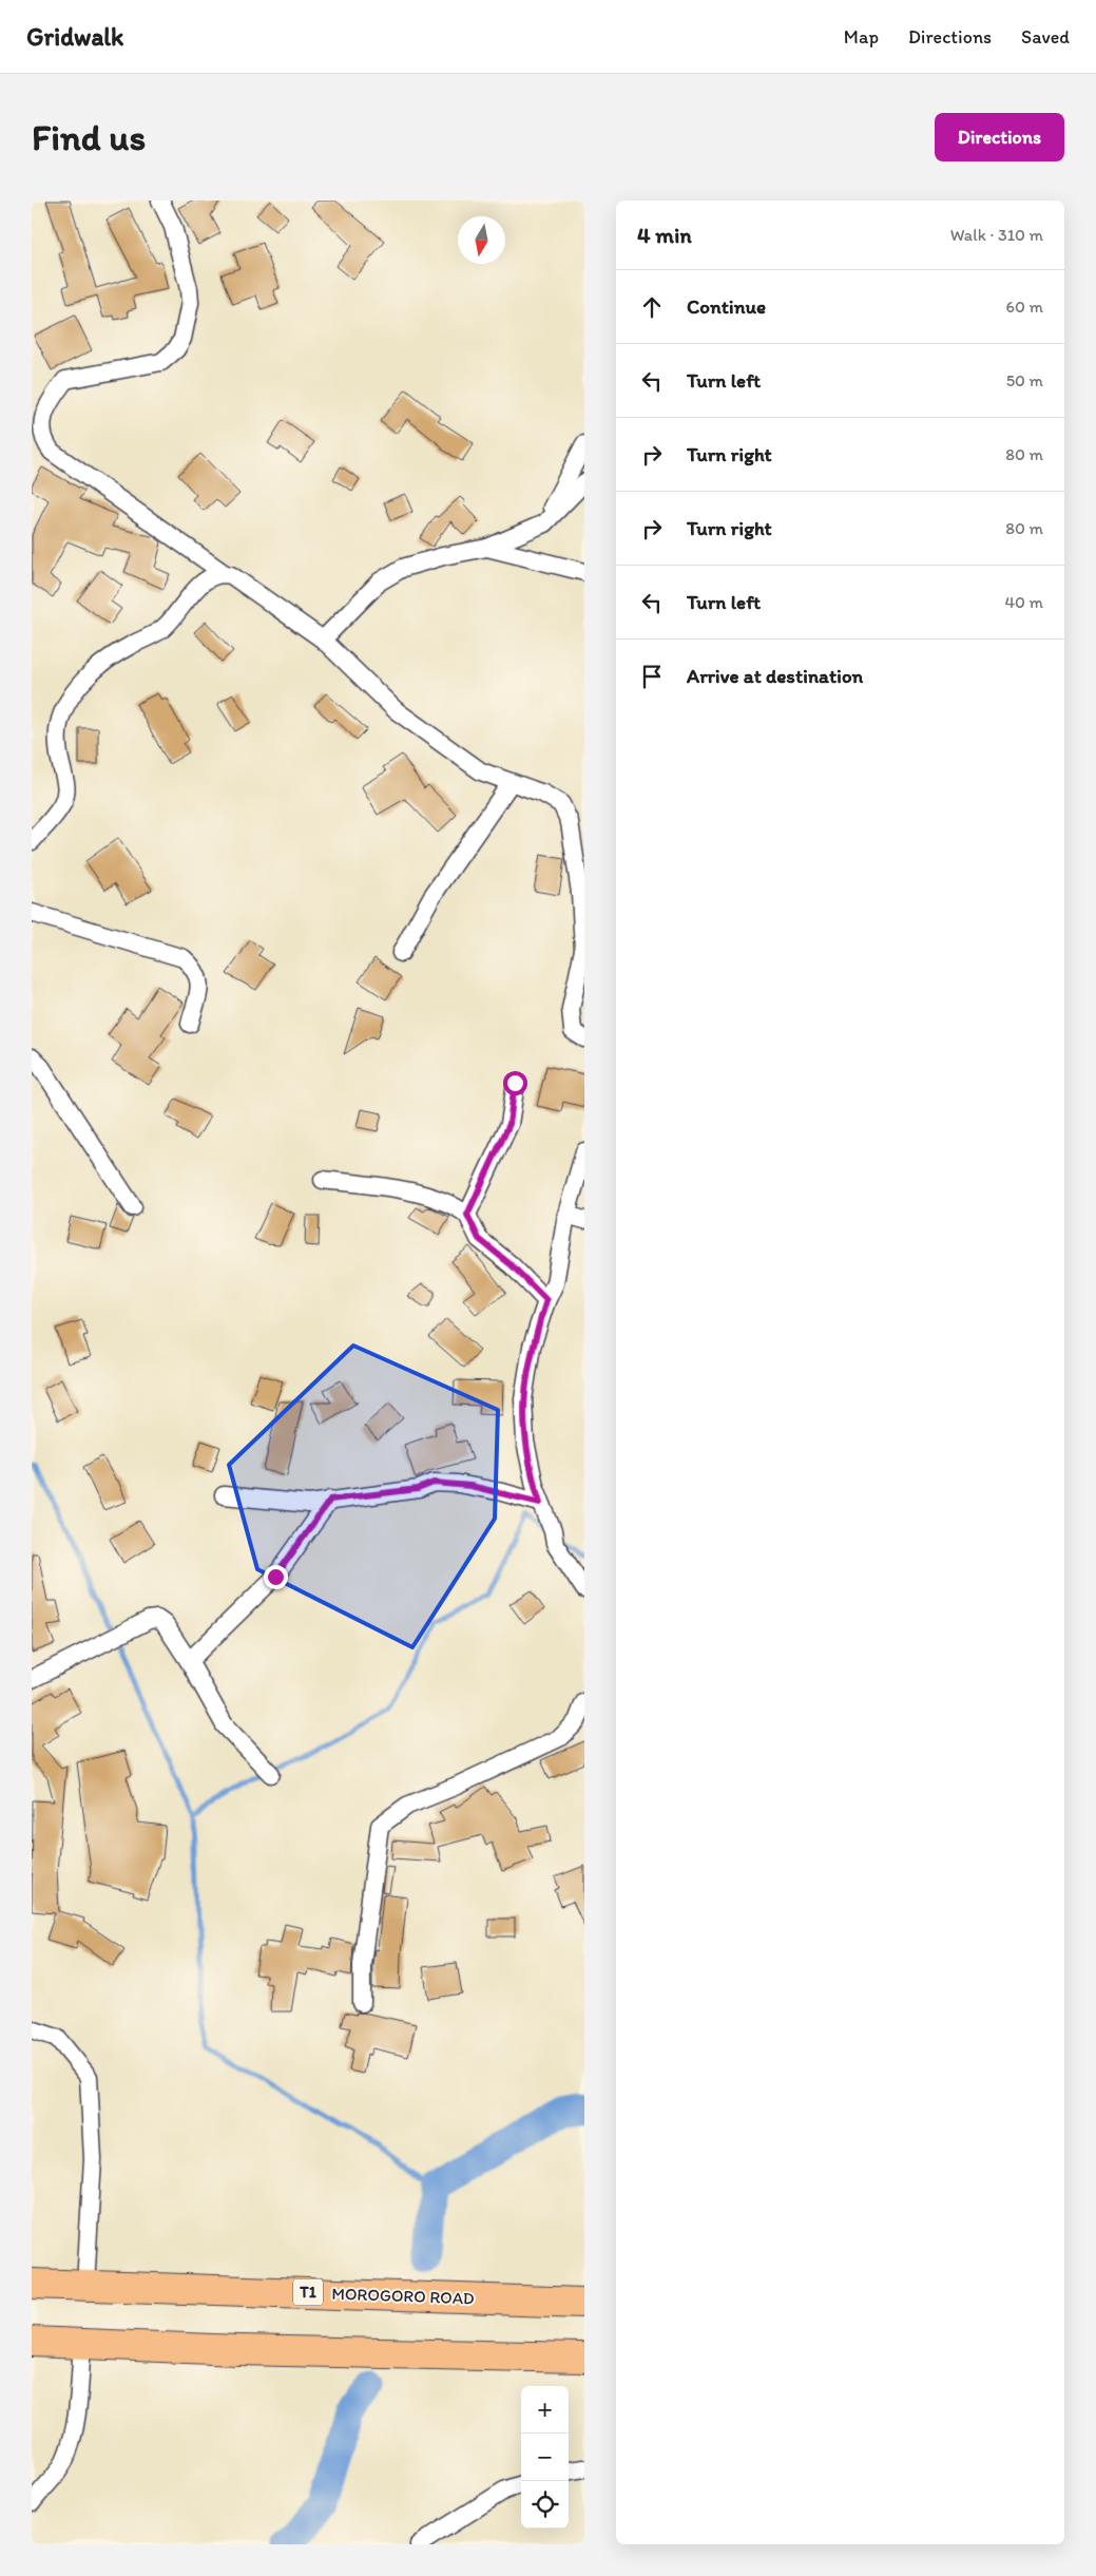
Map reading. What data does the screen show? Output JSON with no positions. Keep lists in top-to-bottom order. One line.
{"streets":{"highway":["T1","MOROGORO ROAD"]},"north":"bottom","page":{"header":"Gridwalk","nav":["Map","Directions","Saved"],"buttons":"Directions","title":"Find us","heading":["4 min","Walk · 310 m"],"list":[["Continue","60 m"],["Turn left","50 m"],["Turn right","80 m"],["Turn right","80 m"],["Turn left","40 m"],"Arrive at destination"],"map_buttons":["+","−"]}}
